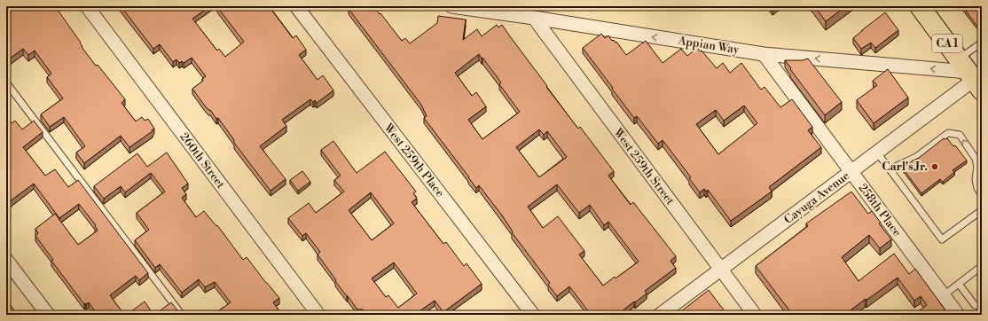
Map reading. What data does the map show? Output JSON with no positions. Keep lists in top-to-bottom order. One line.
{"streets":{"highway":["CA 1"],"street":["Appian Way","260th Street","West 259th Place","West 259th Street","Cayuga Avenue","258th Place"]},"crossings":[["CA 1","Appian Way"],["CA 1","Cayuga Avenue"],["Appian Way","West 259th Street"],["Appian Way","Cayuga Avenue"],["Appian Way","258th Place"],["West 259th Street","Cayuga Avenue"],["Cayuga Avenue","258th Place"]],"one_way":["Appian Way"],"places":["Carl's Jr."]}
